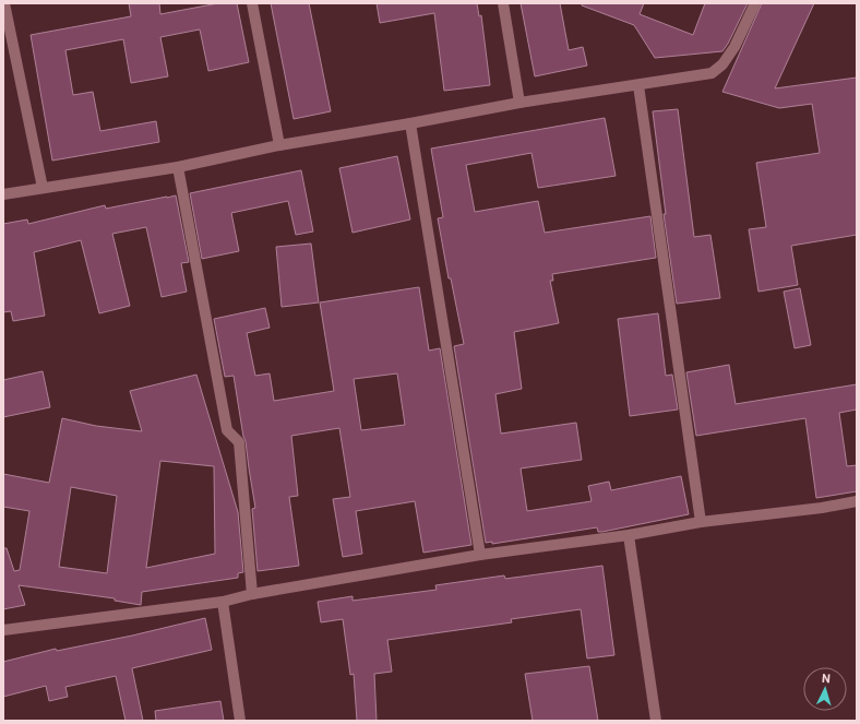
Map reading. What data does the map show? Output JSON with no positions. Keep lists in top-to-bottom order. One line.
{"north":"top"}
